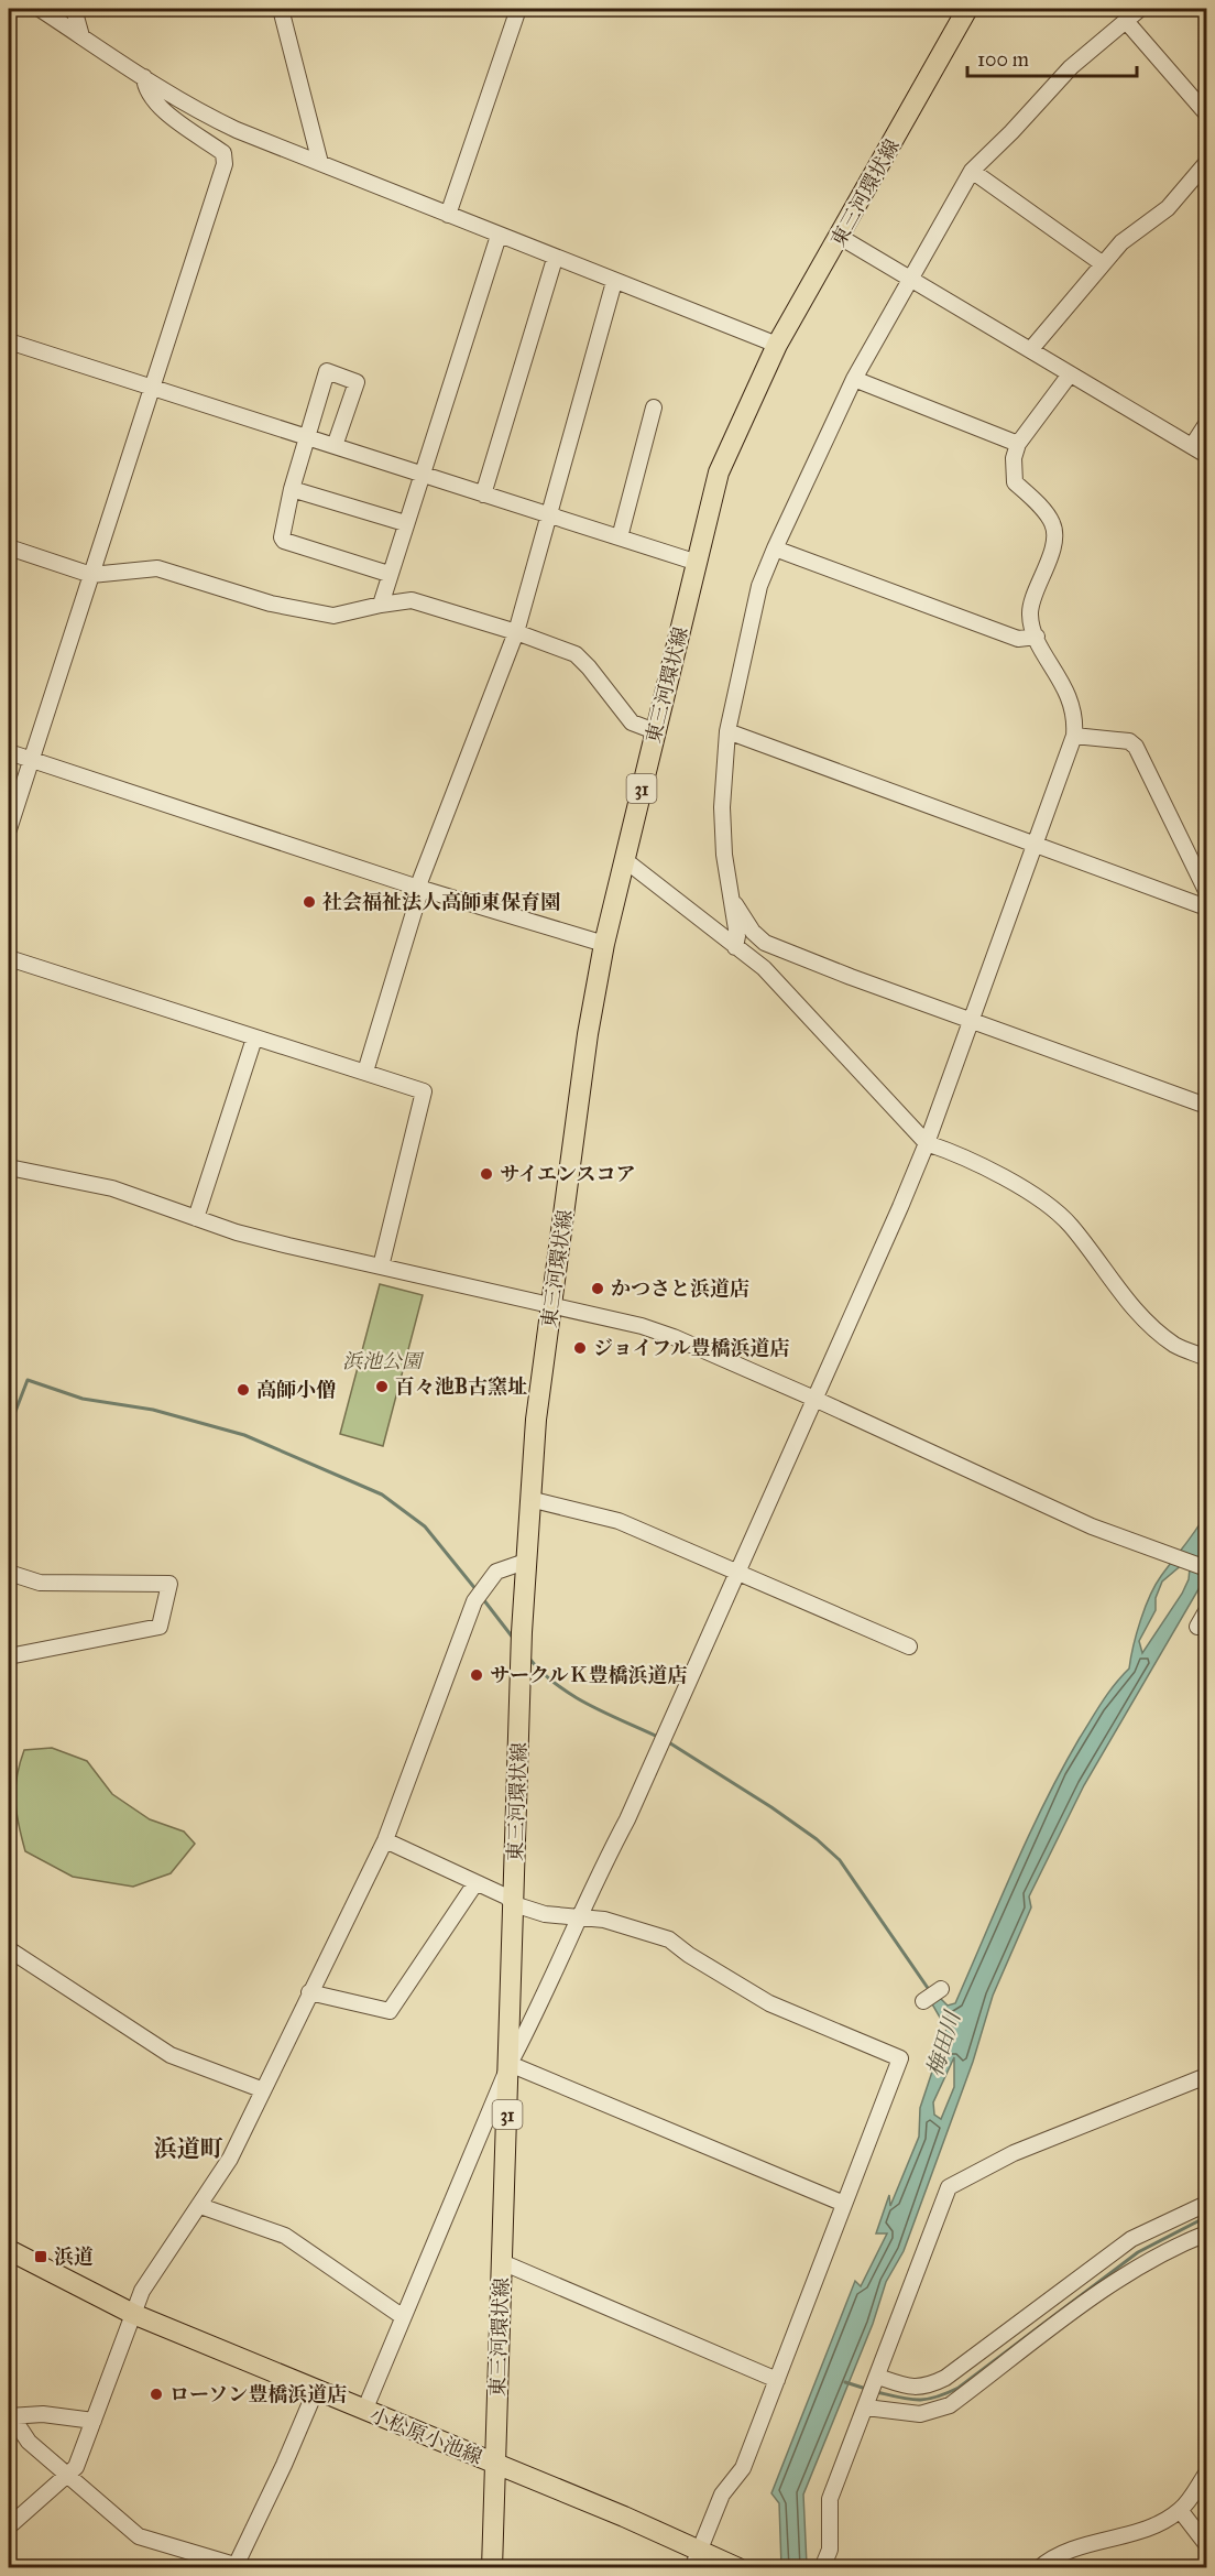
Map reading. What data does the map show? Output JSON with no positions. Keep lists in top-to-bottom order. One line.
{"streets":{"main road":["東三河環状線","31","小松原小池線"]},"crossings":[["東三河環状線","小松原小池線"]],"districts":["浜道町"],"water":["梅田川"],"parks":["浜池公園"],"places":{"other":["社会福祉法人高師東保育園","サイエンスコア","かつさと浜道店","ジョイフル豊橋浜道店","百々池B古窯址","高師小僧","サークルＫ豊橋浜道店","ローソン豊橋浜道店"],"transit":["浜道"]},"scale_bar":"100 m"}
